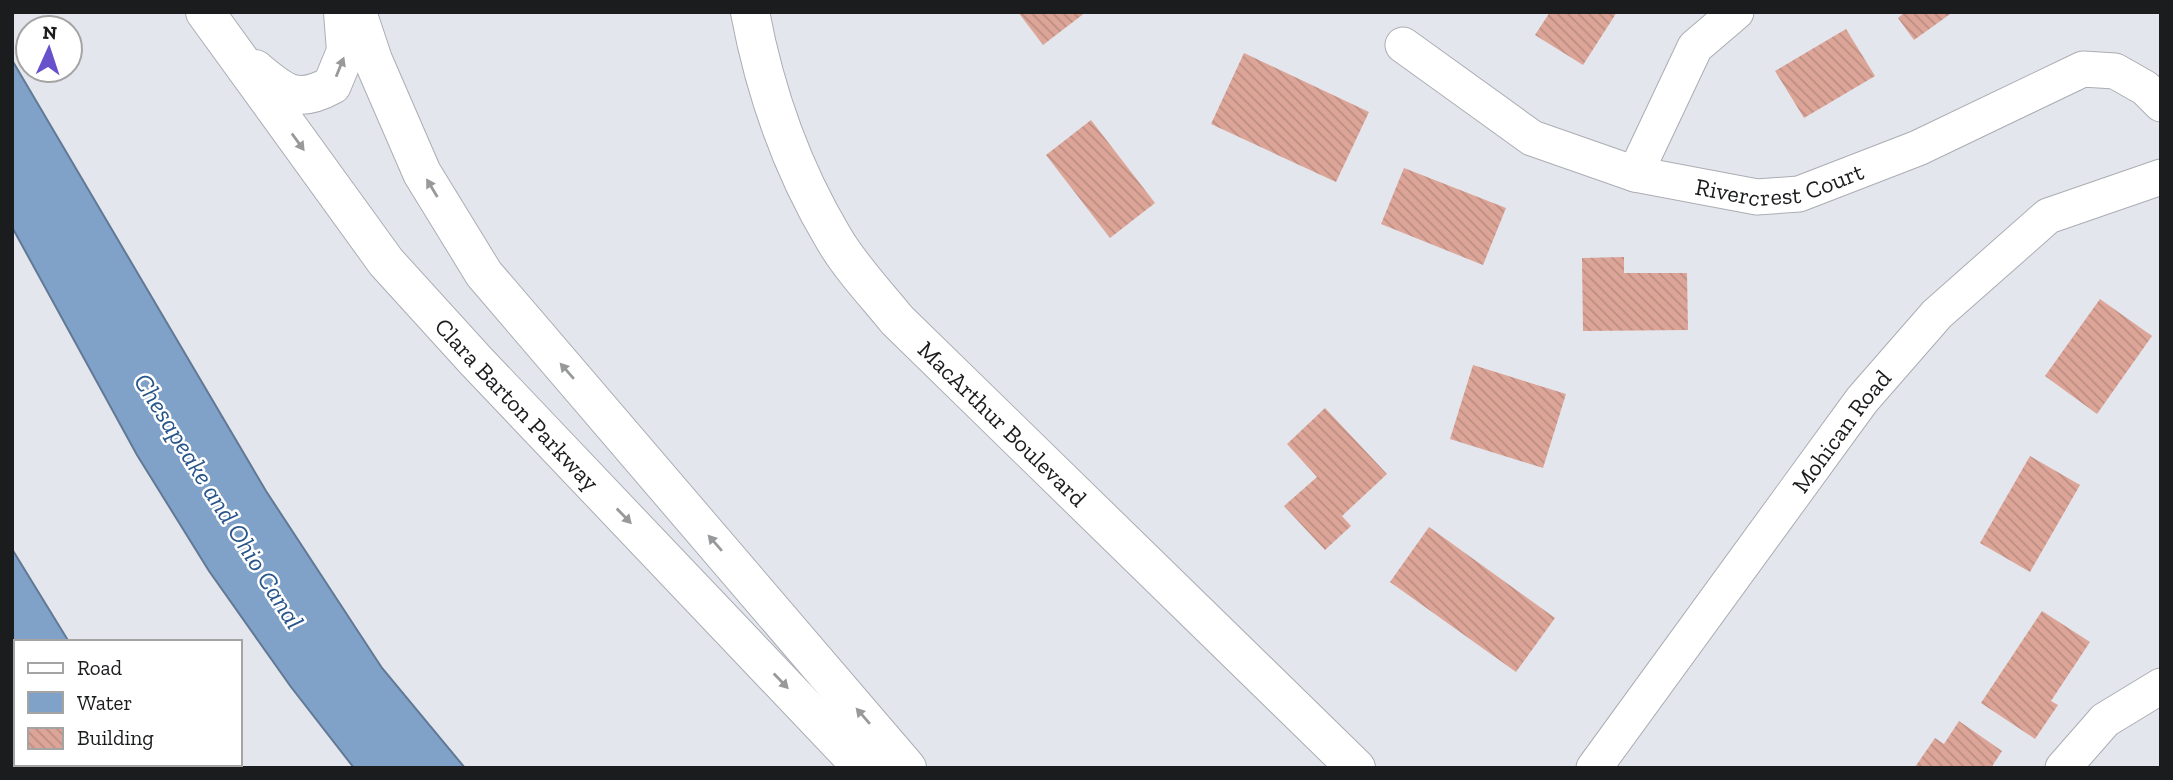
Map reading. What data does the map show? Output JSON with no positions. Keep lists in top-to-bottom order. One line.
{"streets":{"main road":["Clara Barton Parkway","MacArthur Boulevard"],"street":["Rivercrest Court","Mohican Road"]},"water":["Chesapeake and Ohio Canal"],"legend":["Road","Water","Building"],"north":"top"}
